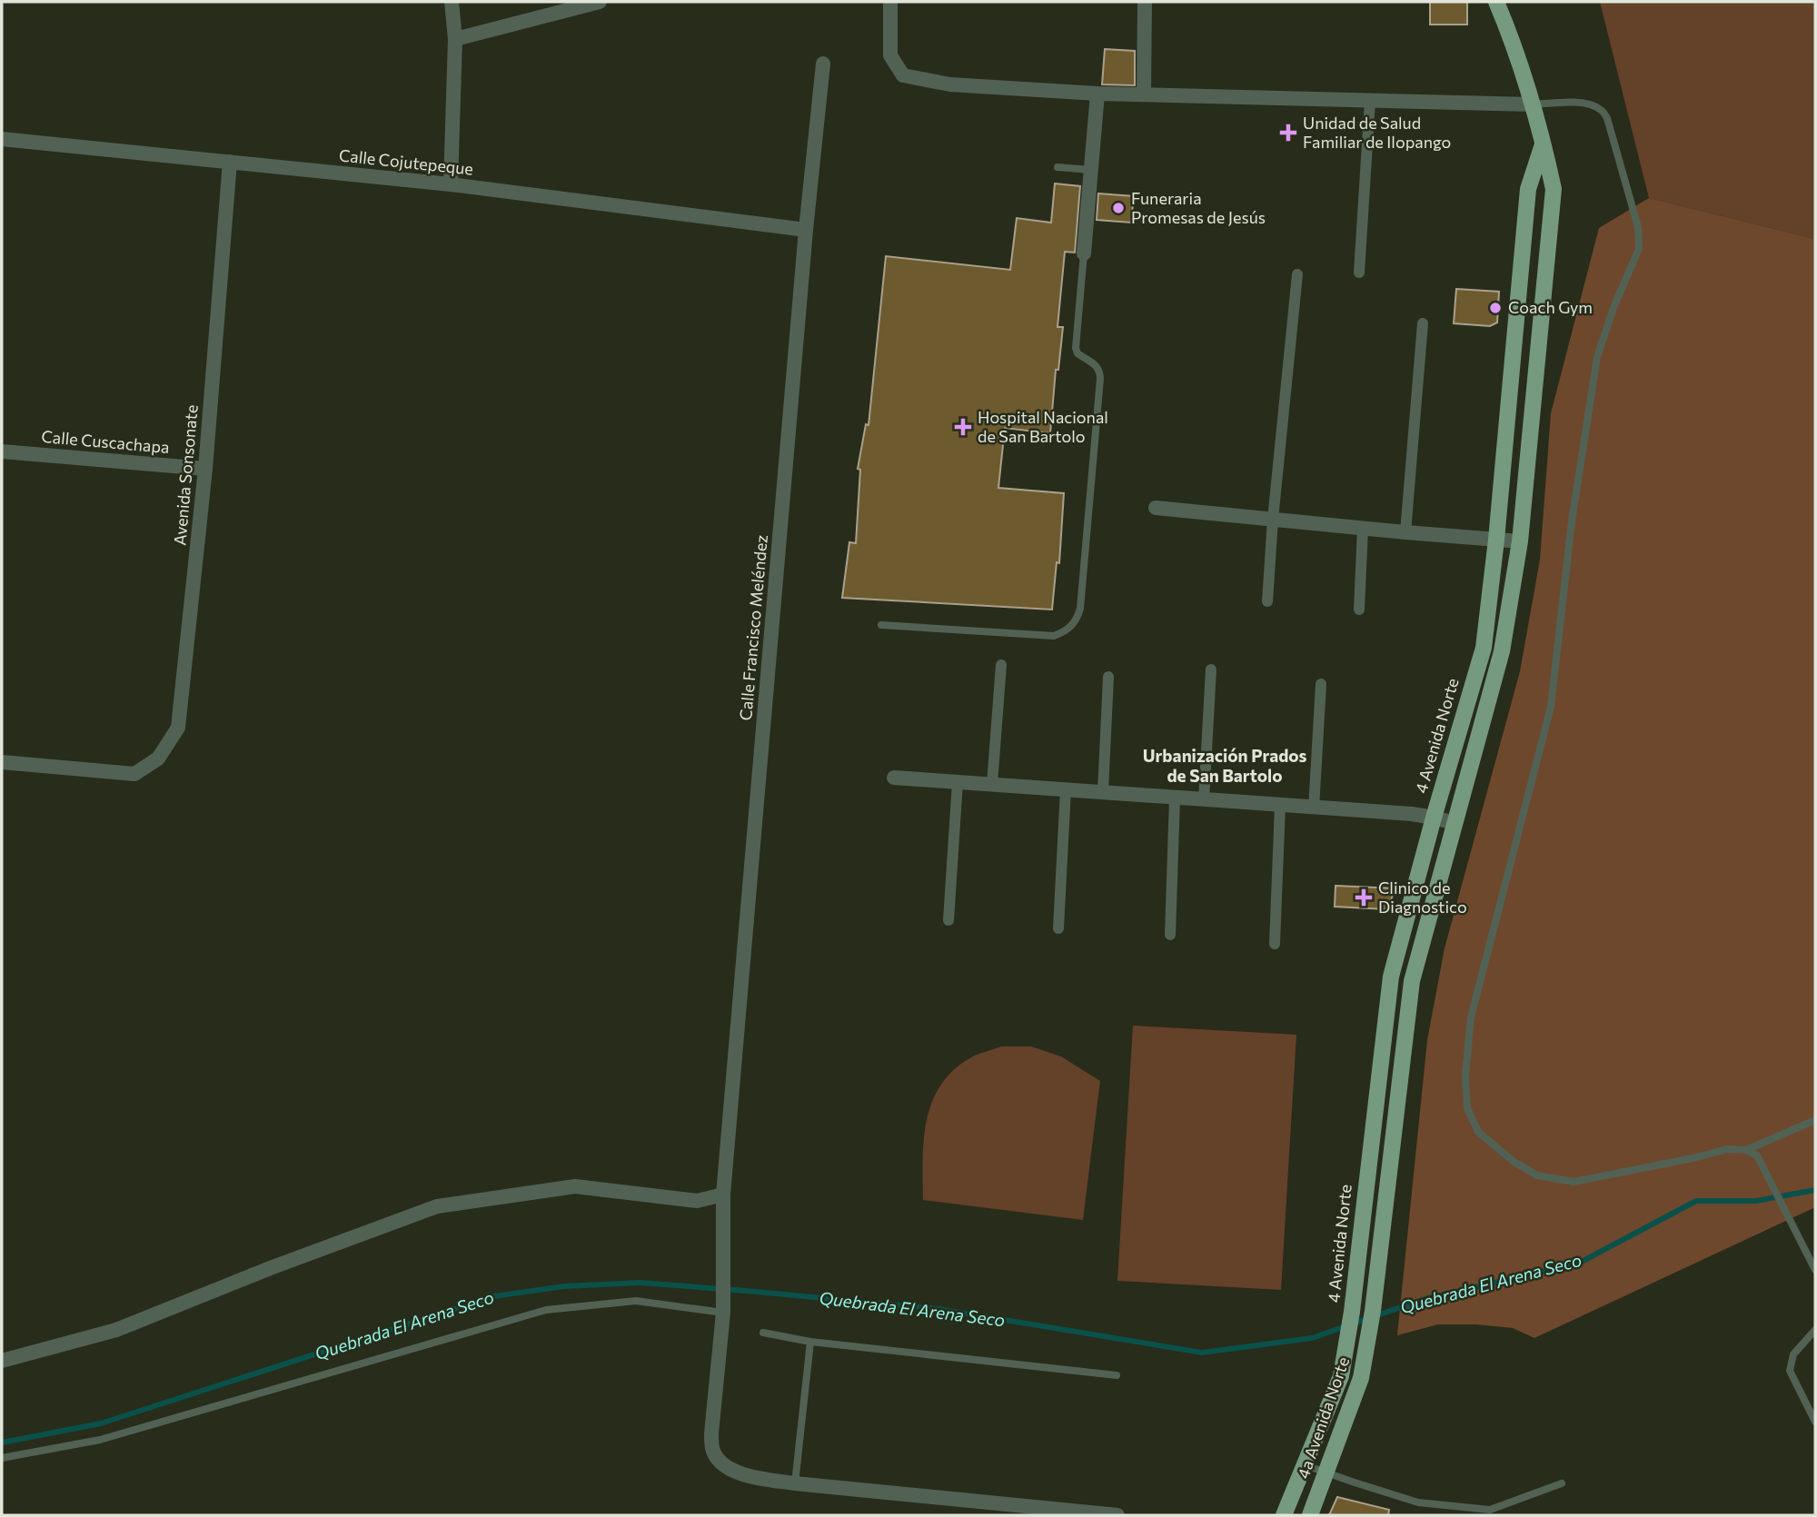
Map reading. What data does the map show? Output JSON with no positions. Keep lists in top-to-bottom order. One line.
{"streets":{"main road":["4 Avenida Norte","4a Avenida Norte"],"street":["Calle Cojutepeque","Calle Cuscachapa","Avenida Sonsonate","Calle Francisco Meléndez"]},"crossings":[["Calle Cojutepeque","Avenida Sonsonate"],["Calle Cojutepeque","Calle Francisco Meléndez"],["Calle Cuscachapa","Avenida Sonsonate"],["4 Avenida Norte","4a Avenida Norte"]],"districts":["Urbanización Prados de San Bartolo"],"water":["Quebrada El Arena Seco"],"places":{"health":["Unidad de Salud Familiar de Ilopango","Hospital Nacional de San Bartolo","Clinico de Diagnostico"],"other":["Funeraria Promesas de Jesús","Coach Gym"]}}
